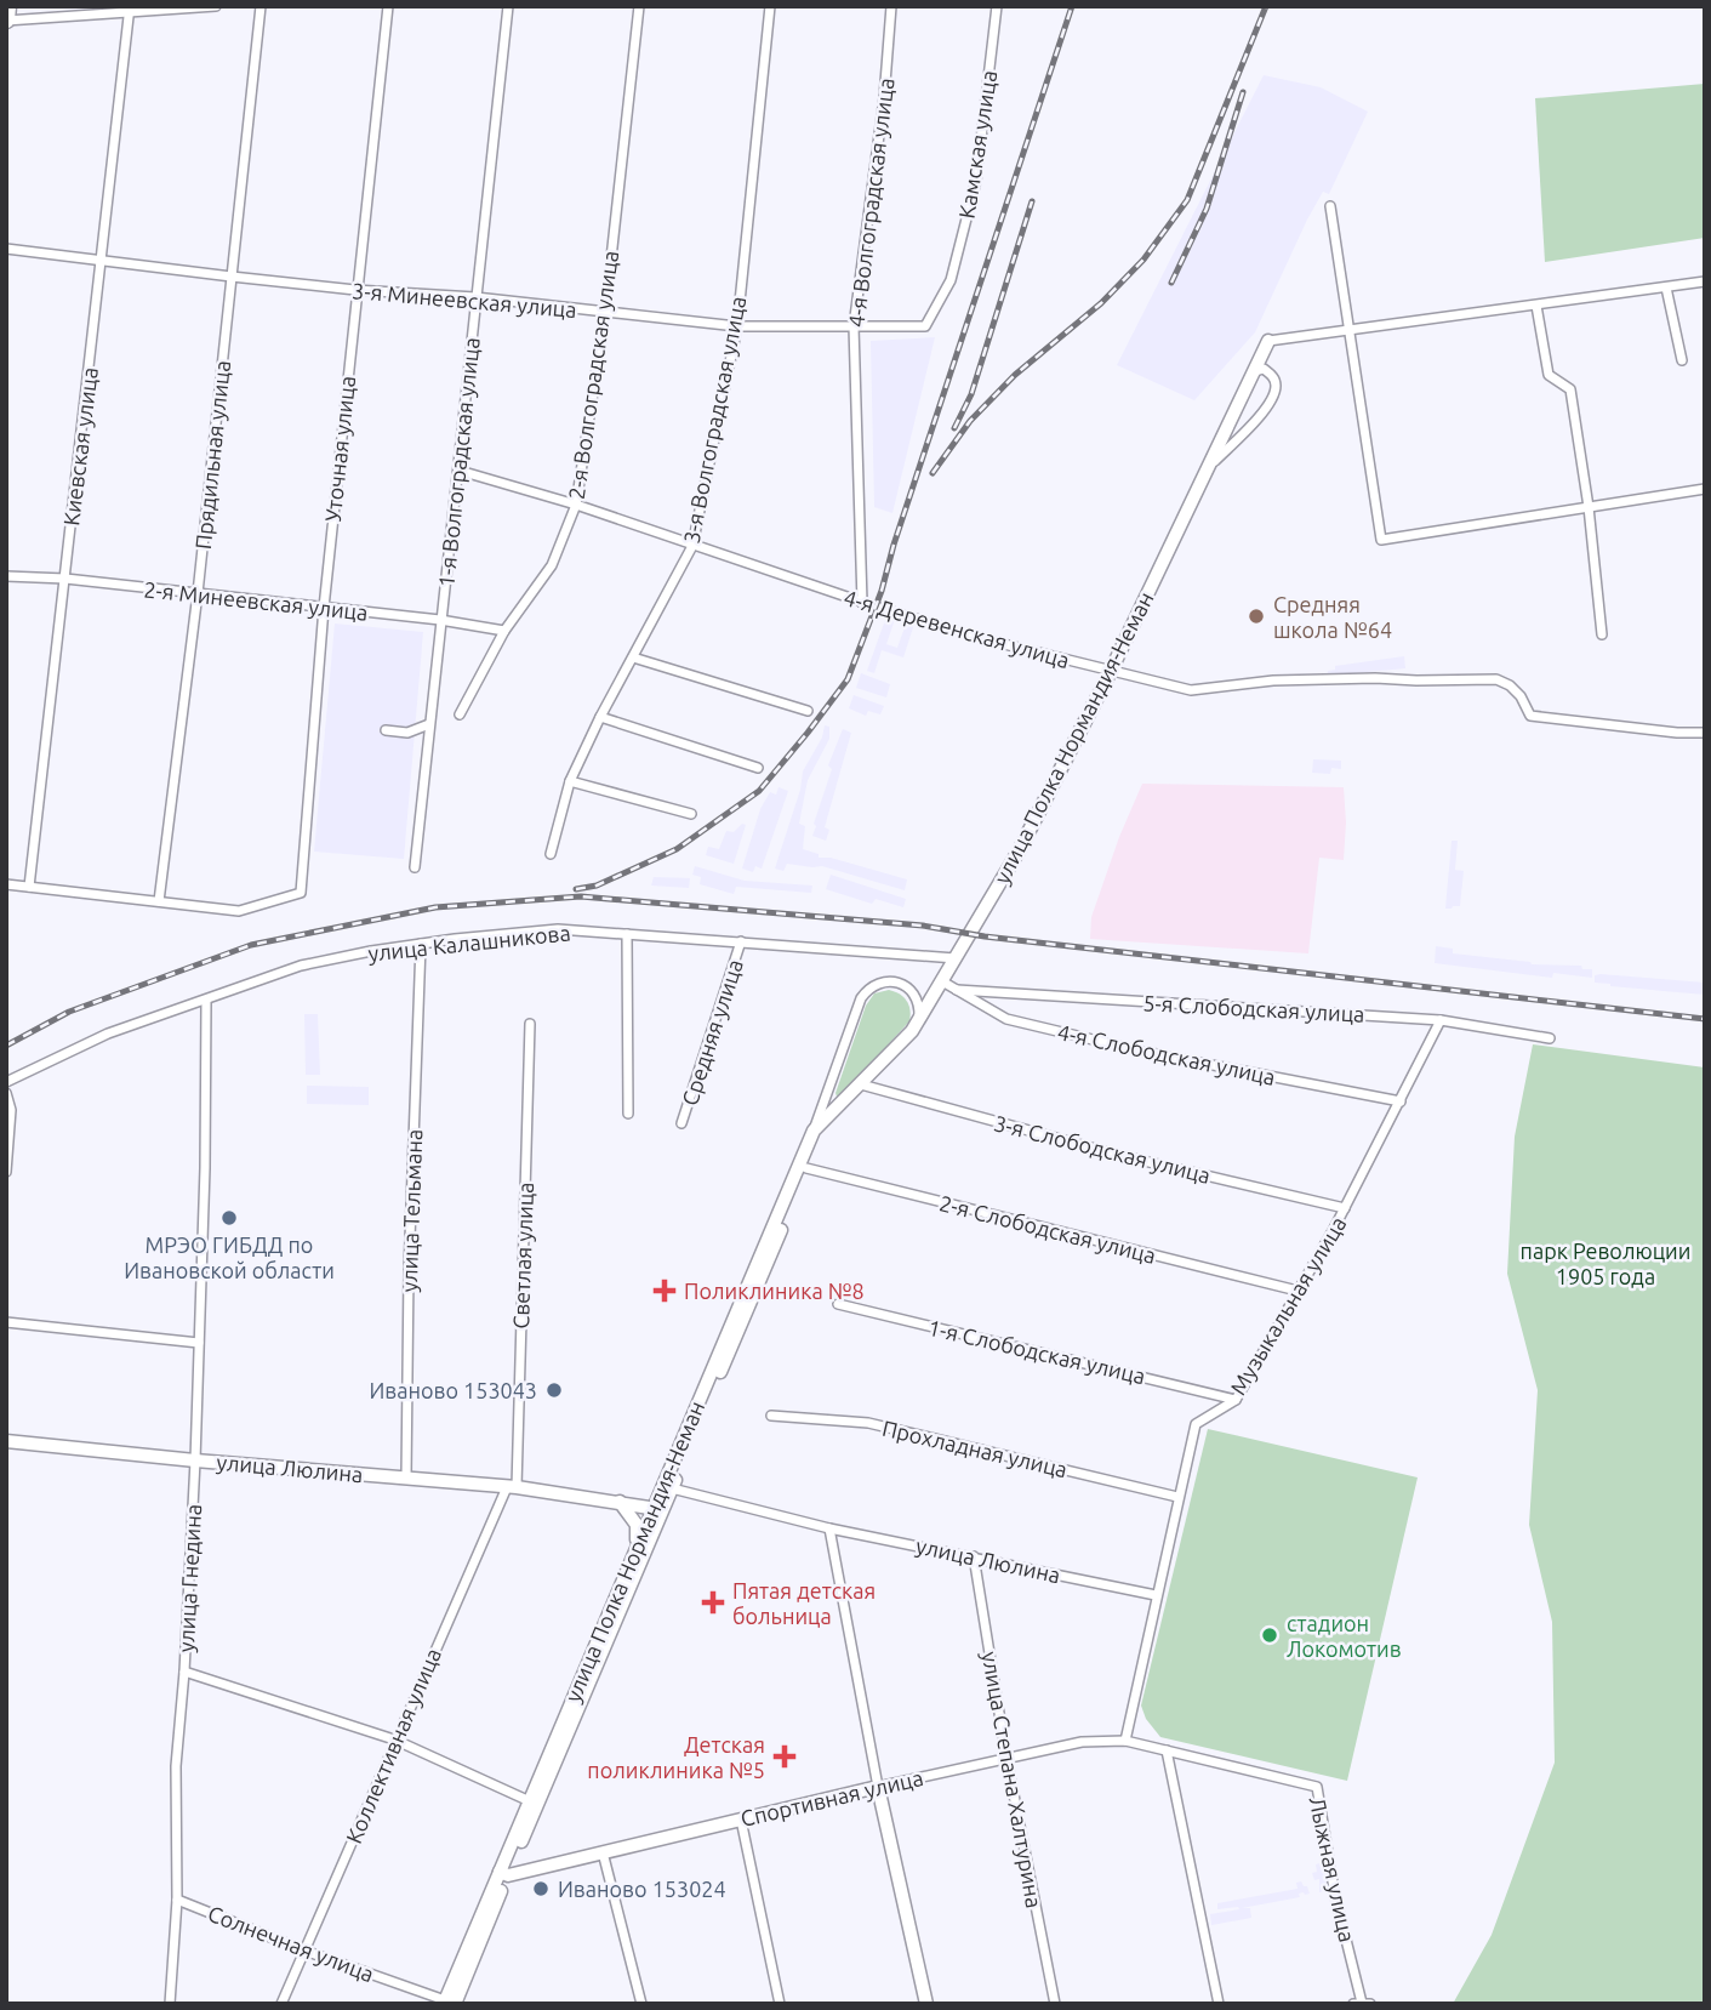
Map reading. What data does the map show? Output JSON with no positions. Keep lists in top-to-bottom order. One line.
{"streets":{"street":["Камская улица","4-я Волгоградская улица","3-я Минеевская улица","2-я Волгоградская улица","3-я Волгоградская улица","Киевская улица","Уточная улица","Прядильная улица","1-я Волгоградская улица","2-я Минеевская улица","4-я Деревенская улица","улица Полка Нормандия-Неман","улица Калашникова","5-я Слободская улица","Средняя улица","4-я Слободская улица","3-я Слободская улица","улица Тельмана","2-я Слободская улица","Светлая улица","Музыкальная улица","1-я Слободская улица","Прохладная улица","улица Люлина","улица Гнедина","Коллективная улица","улица Степана Халтурина","Спортивная улица","Лыжная улица","Солнечная улица"]},"crossings":[["Камская улица","3-я Минеевская улица"],["4-я Волгоградская улица","3-я Минеевская улица"],["4-я Волгоградская улица","4-я Деревенская улица"],["3-я Минеевская улица","2-я Волгоградская улица"],["3-я Минеевская улица","3-я Волгоградская улица"],["3-я Минеевская улица","Киевская улица"],["3-я Минеевская улица","Уточная улица"],["3-я Минеевская улица","Прядильная улица"],["3-я Минеевская улица","1-я Волгоградская улица"],["2-я Волгоградская улица","2-я Минеевская улица"],["2-я Волгоградская улица","4-я Деревенская улица"],["3-я Волгоградская улица","4-я Деревенская улица"],["Киевская улица","2-я Минеевская улица"],["Уточная улица","Прядильная улица"],["Уточная улица","2-я Минеевская улица"],["Прядильная улица","2-я Минеевская улица"],["1-я Волгоградская улица","2-я Минеевская улица"],["1-я Волгоградская улица","4-я Деревенская улица"],["4-я Деревенская улица","улица Полка Нормандия-Неман"],["улица Полка Нормандия-Неман","улица Калашникова"],["улица Полка Нормандия-Неман","4-я Слободская улица"],["улица Полка Нормандия-Неман","3-я Слободская улица"],["улица Полка Нормандия-Неман","2-я Слободская улица"],["улица Полка Нормандия-Неман","улица Люлина"],["улица Полка Нормандия-Неман","Спортивная улица"],["улица Полка Нормандия-Неман","Солнечная улица"],["улица Калашникова","Средняя улица"],["улица Калашникова","улица Тельмана"],["улица Калашникова","улица Гнедина"],["5-я Слободская улица","4-я Слободская улица"],["5-я Слободская улица","Музыкальная улица"],["4-я Слободская улица","Музыкальная улица"],["3-я Слободская улица","Музыкальная улица"],["улица Тельмана","улица Люлина"],["2-я Слободская улица","Музыкальная улица"],["Светлая улица","улица Люлина"],["Светлая улица","Коллективная улица"],["Музыкальная улица","1-я Слободская улица"],["Музыкальная улица","Прохладная улица"],["Музыкальная улица","улица Люлина"],["Музыкальная улица","Спортивная улица"],["улица Люлина","улица Гнедина"],["улица Люлина","Коллективная улица"],["улица Люлина","улица Степана Халтурина"],["улица Гнедина","Солнечная улица"],["Коллективная улица","Солнечная улица"],["улица Степана Халтурина","Спортивная улица"],["Спортивная улица","Лыжная улица"]],"parks":["парк Революции 1905 года"],"places":{"other":["Средняя школа №64","МРЭО ГИБДД по Ивановской области","Иваново 153043","стадион Локомотив","Иваново 153024"],"health":["Поликлиника №8","Пятая детская больница","Детская поликлиника №5"]}}
